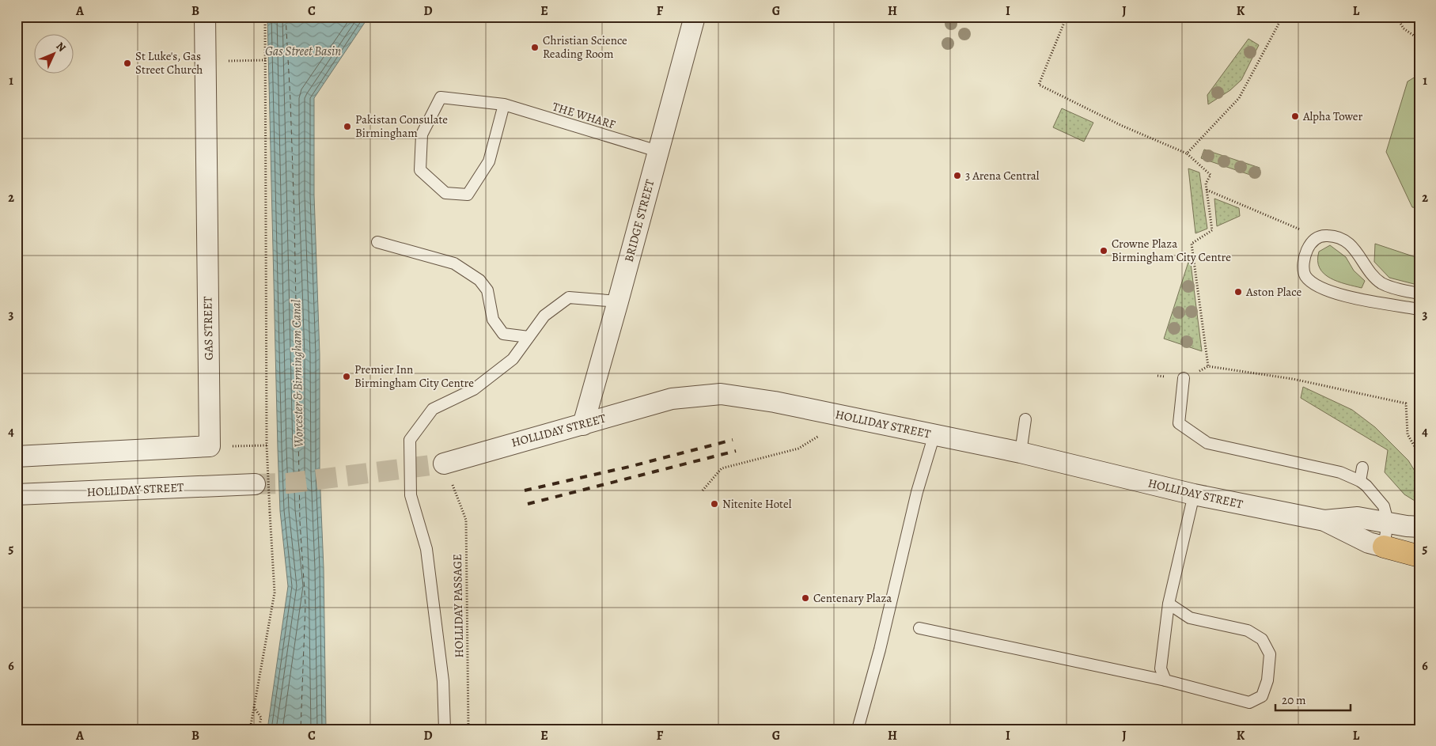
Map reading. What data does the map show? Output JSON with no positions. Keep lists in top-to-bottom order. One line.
{"streets":{"street":["BRIDGE STREET","GAS STREET","HOLLIDAY STREET"],"lane":["THE WHARF"],"path":["HOLLIDAY PASSAGE"]},"crossings":[["THE WHARF","BRIDGE STREET"],["BRIDGE STREET","HOLLIDAY STREET"]],"water":["Gas Street Basin","Worcester & Birmingham Canal"],"places":["Christian Science Reading Room","St Luke's, Gas Street Church","Alpha Tower","Pakistan Consulate Birmingham","3 Arena Central","Crowne Plaza Birmingham City Centre","Aston Place","Premier Inn Birmingham City Centre","Nitenite Hotel","Centenary Plaza"],"scale_bar":"20 m","north":"top right","grid":{"columns":["A","B","C","D","E","F","G","H","I","J","K","L"],"rows":["1","2","3","4","5","6"]}}
